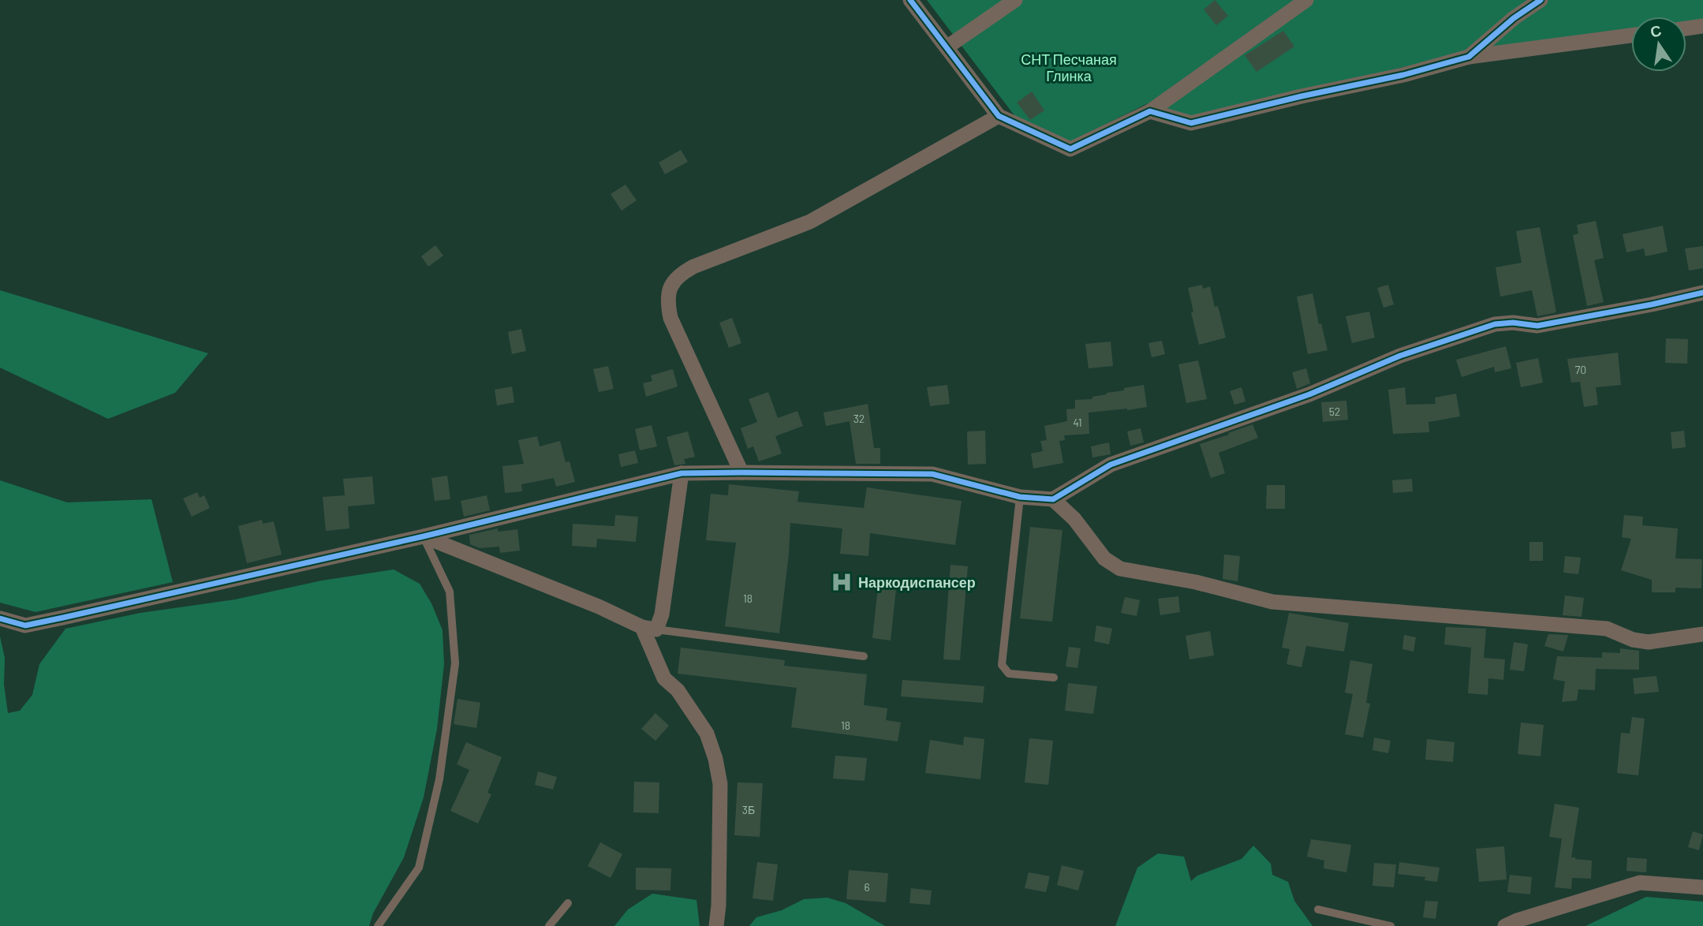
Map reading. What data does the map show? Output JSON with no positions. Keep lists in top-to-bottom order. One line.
{"parks":["СНТ Песчаная Глинка"],"places":{"hospital":["Наркодиспансер"]},"house_numbers":["70","52","32","41","18","18","3Б","6"],"north":"top"}
